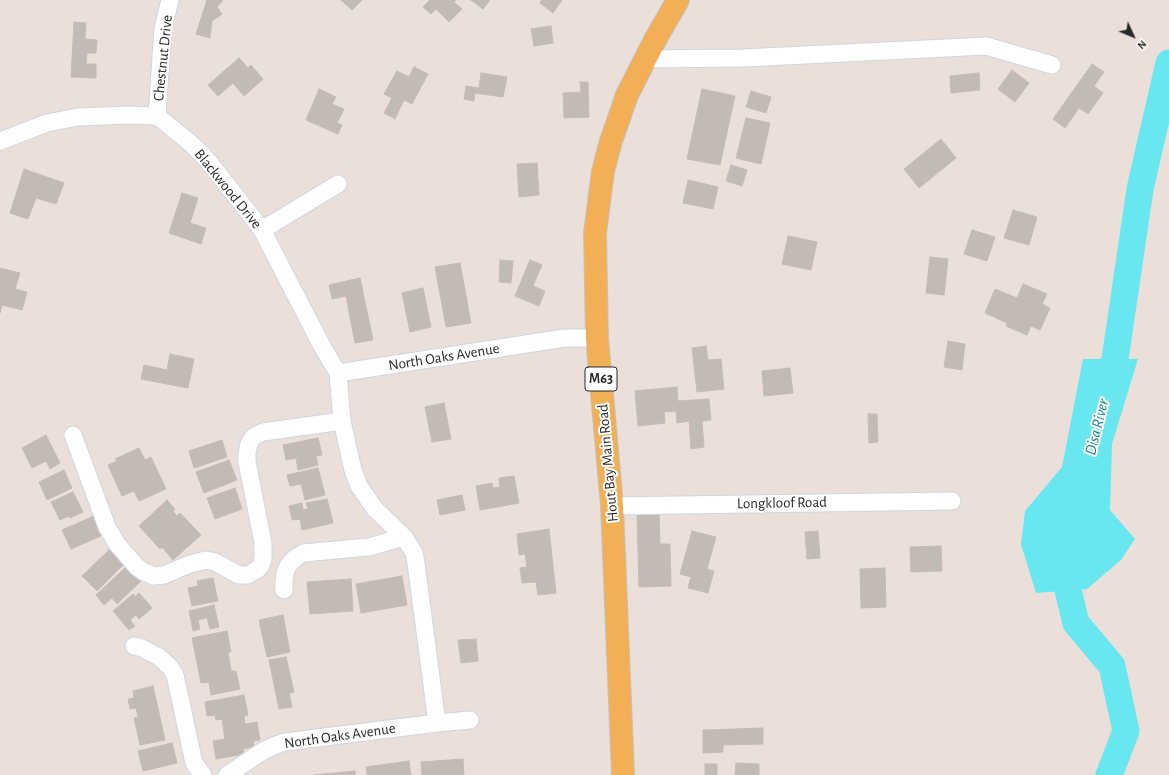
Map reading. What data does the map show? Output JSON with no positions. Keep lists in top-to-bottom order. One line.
{"streets":{"main road":["M63","Hout Bay Main Road"],"street":["Chestnut Drive","Blackwood Drive","North Oaks Avenue","Longkloof Road"]},"crossings":[["Chestnut Drive","Blackwood Drive"],["Blackwood Drive","North Oaks Avenue"],["North Oaks Avenue","Hout Bay Main Road"],["Hout Bay Main Road","Longkloof Road"]],"water":["Disa River"],"north":"bottom right"}
